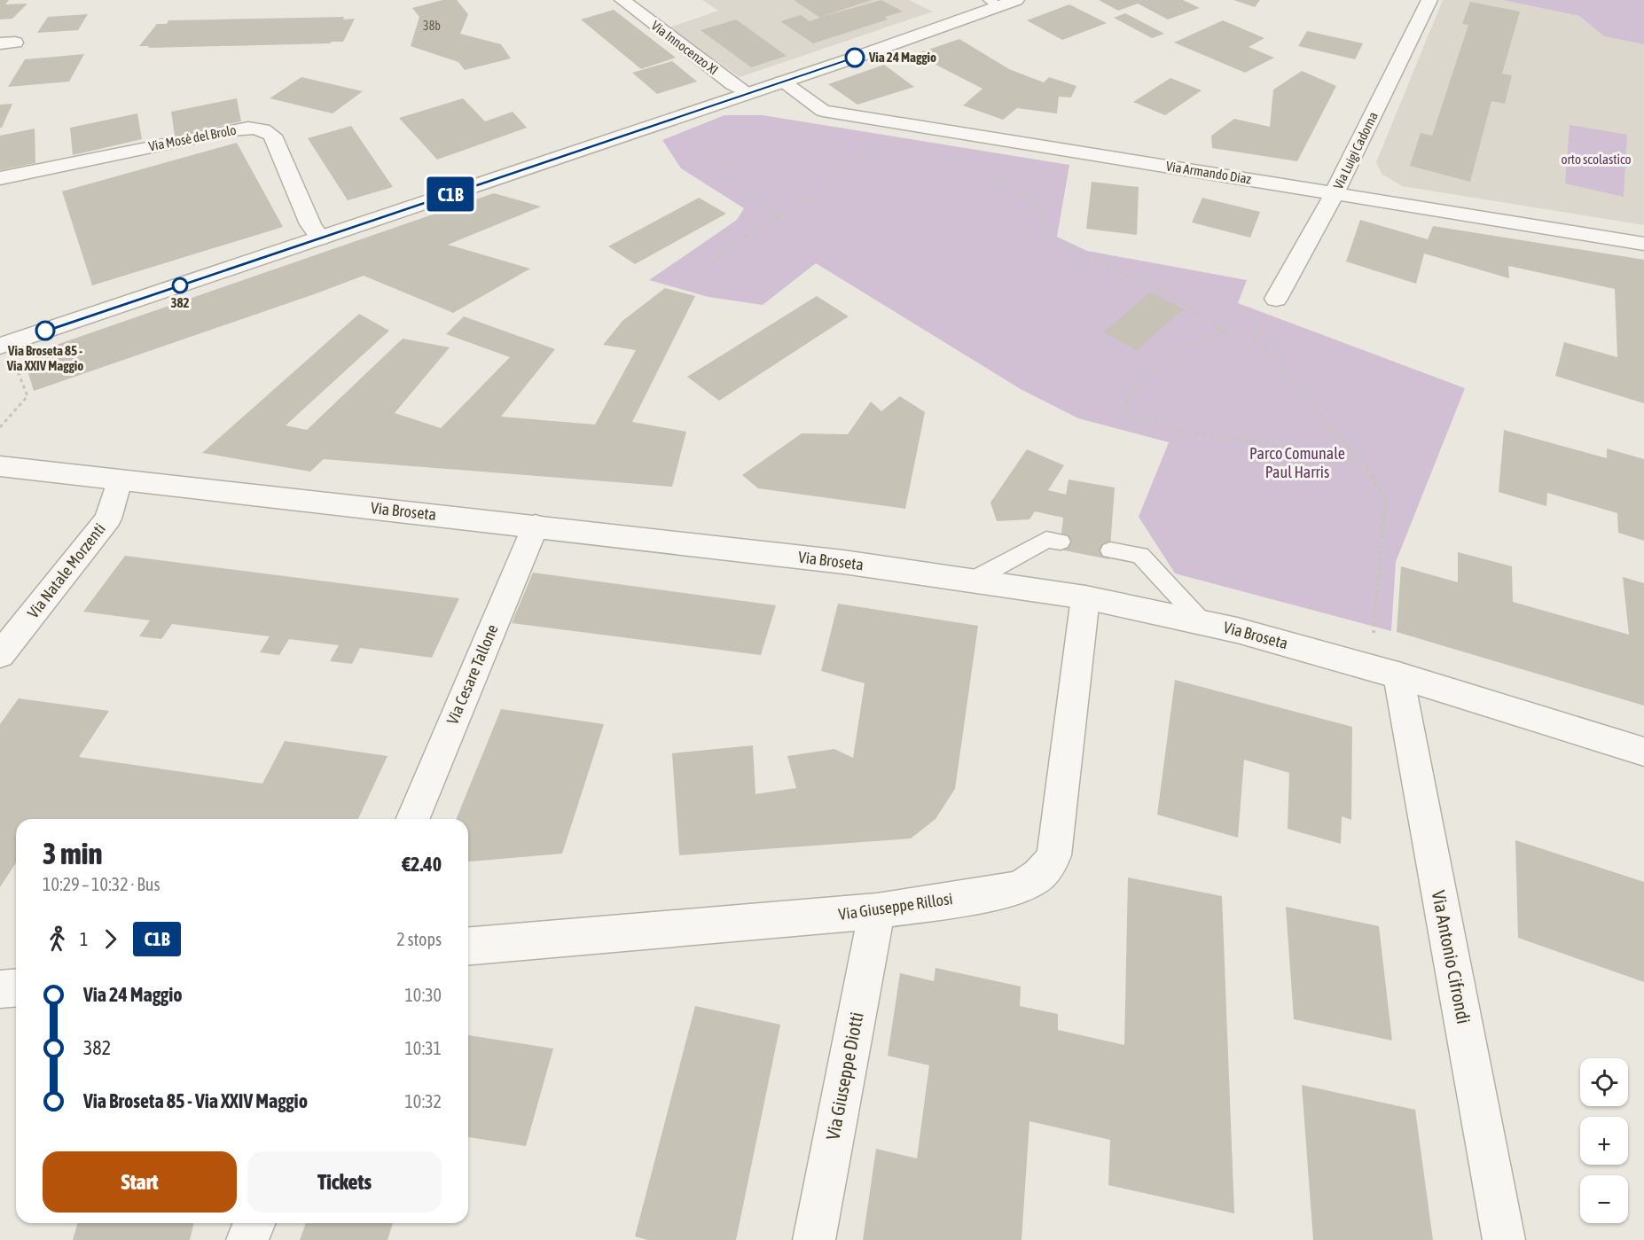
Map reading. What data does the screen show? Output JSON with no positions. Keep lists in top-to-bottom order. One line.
{"streets":{"street":["Via Innocenzo XI","Via Mosè del Brolo","Via Luigi Cadorna","Via Armando Diaz","Via Broseta","Via Natale Morzenti","Via Cesare Tallone","Via Giuseppe Rillosi","Via Antonio Cifrondi","Via Giuseppe Diotti"]},"crossings":[["Via Luigi Cadorna","Via Armando Diaz"],["Via Broseta","Via Natale Morzenti"],["Via Broseta","Via Cesare Tallone"],["Via Broseta","Via Giuseppe Rillosi"],["Via Broseta","Via Antonio Cifrondi"],["Via Giuseppe Rillosi","Via Giuseppe Diotti"]],"parks":["orto scolastico","Parco Comunale Paul Harris"],"places":["Via 24 Maggio","382","Via Broseta 85 - Via XXIV Maggio"],"lines":["bus line C1B"],"house_numbers":["38b"],"page":{"on_map":"C1B","heading":["3 min","10:29 – 10:32 · Bus","€2.40"],"legs":["1","C1B","2 stops"],"list":[{"name":"Via 24 Maggio","value":"10:30"},{"name":"382","value":"10:31"},{"name":"Via Broseta 85 - Via XXIV Maggio","value":"10:32"}],"map_buttons":["+","−"],"buttons":["Start","Tickets"]}}
